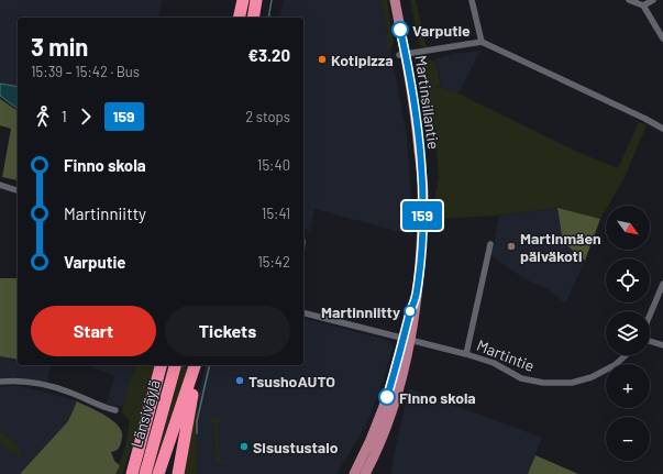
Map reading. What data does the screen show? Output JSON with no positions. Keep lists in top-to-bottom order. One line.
{"streets":{"highway":["Länsiväylä"],"main road":["Martinsillantie"],"street":["Martintie"]},"crossings":[["Martinsillantie","Martintie"]],"places":["Varputie","Kotipizza","Martinmäen päiväkoti","Martinniitty","TsushoAUTO","Finno skola","Sisustustalo"],"lines":["bus line 159"],"north":"bottom right","page":{"on_map":"159","heading":["3 min","15:39 – 15:42 · Bus","€3.20"],"legs":["1","159","2 stops"],"list":[{"name":"Finno skola","value":"15:40"},{"name":"Martinniitty","value":"15:41"},{"name":"Varputie","value":"15:42"}],"map_buttons":["+","−"],"buttons":["Start","Tickets"]}}
